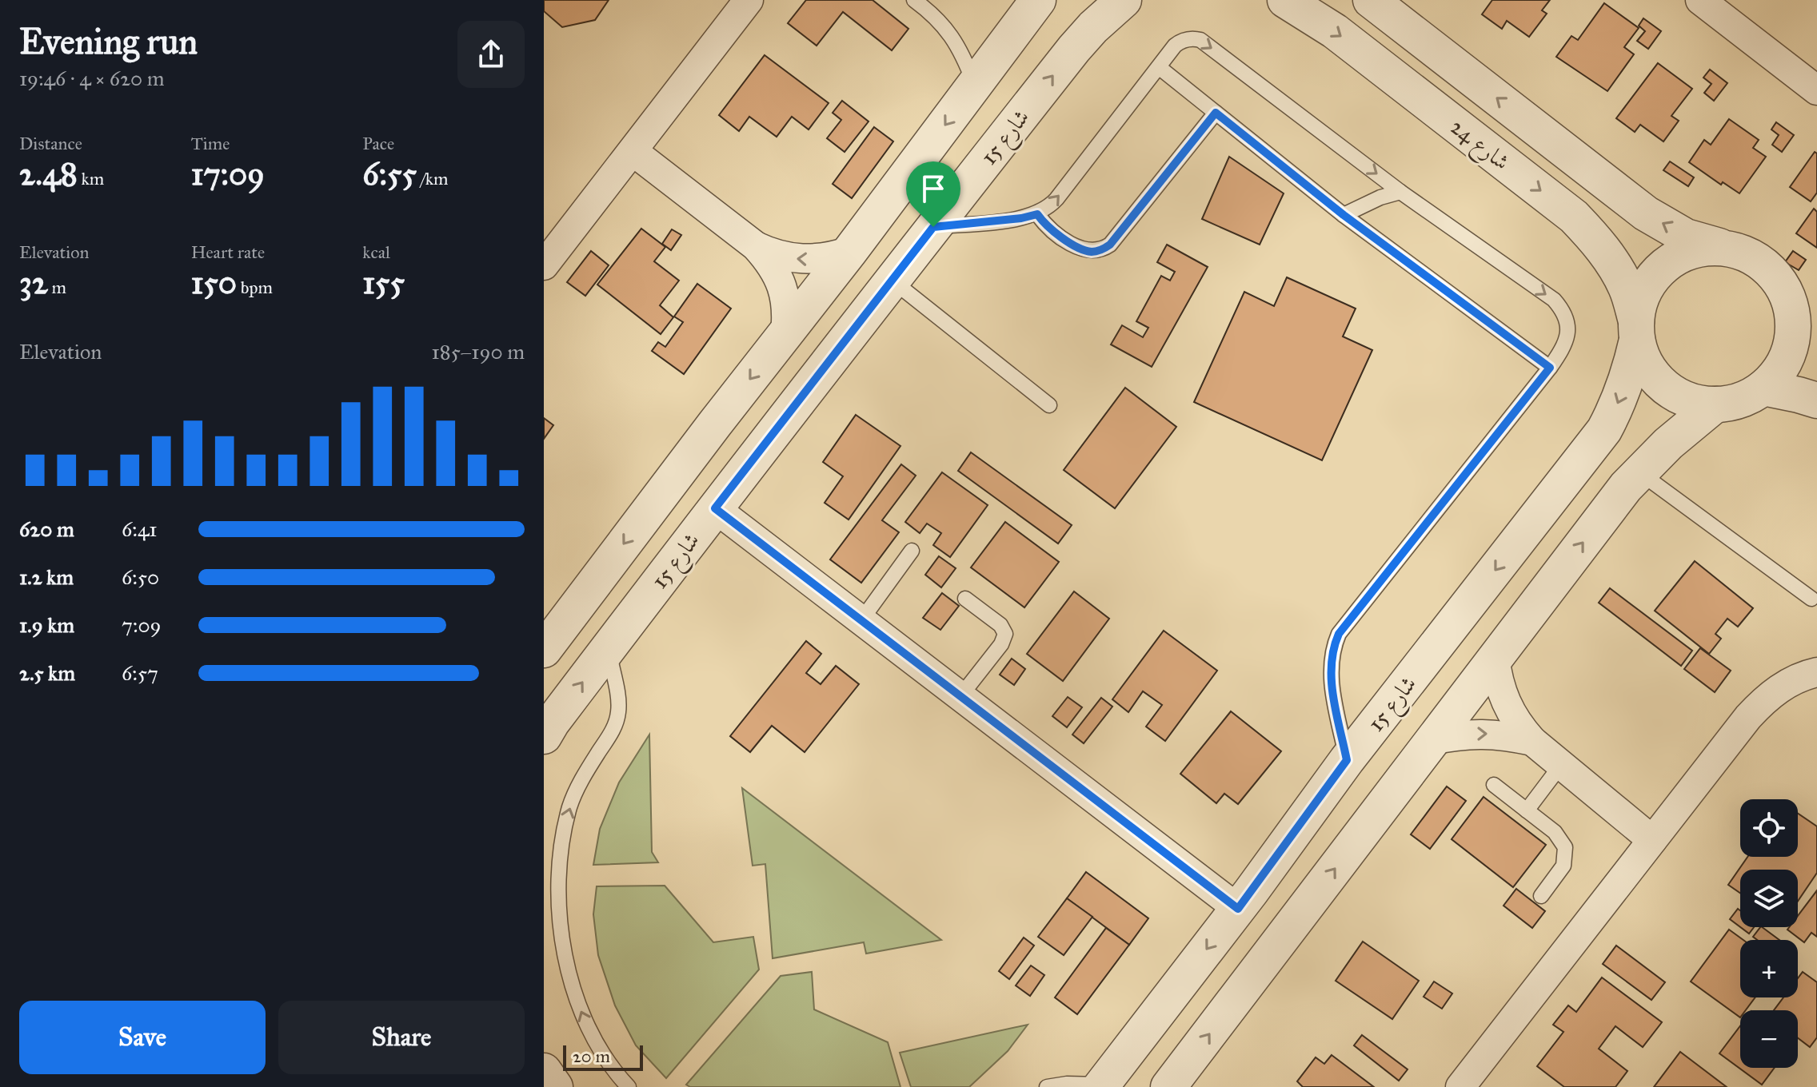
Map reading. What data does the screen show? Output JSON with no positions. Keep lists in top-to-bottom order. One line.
{"streets":{"street":["شارع 15","شارع 24"]},"crossings":[["شارع 15","شارع 24"]],"scale_bar":"20 m","page":{"heading":["Evening run","19:46 · 4 × 620 m"],"stats":[["Distance","2.48 km"],["Time","17:09"],["Pace","6:55 /km"],["Elevation","32 m"],["Heart rate","150 bpm"],["kcal","155"]],"chart":["Elevation","185–190 m"],"list":[{"name":"620 m","note":"6:41"},{"name":"1.2 km","note":"6:50"},{"name":"1.9 km","note":"7:09"},{"name":"2.5 km","note":"6:57"}],"map_buttons":["+","−"],"buttons":["Save","Share"],"scale":"20 m"}}
